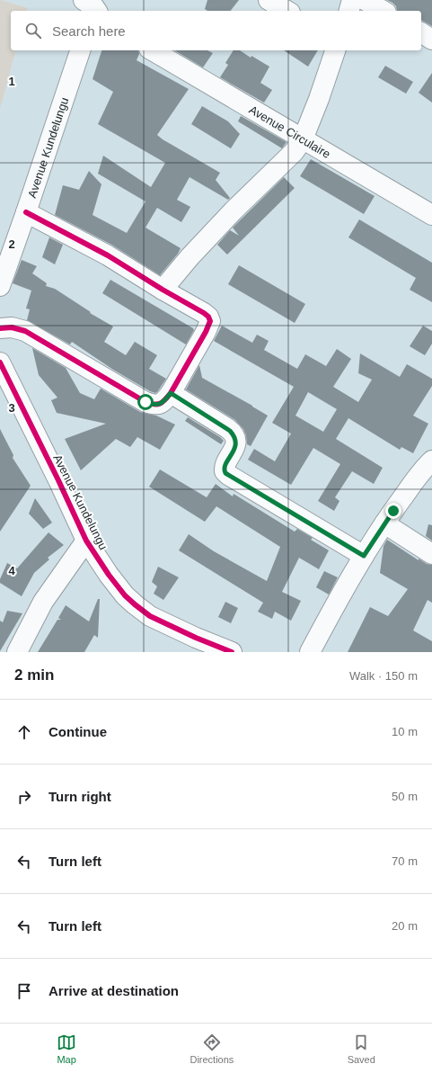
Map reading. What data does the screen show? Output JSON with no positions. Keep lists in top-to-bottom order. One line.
{"streets":{"street":["Avenue Circulaire","Avenue Kundelungu"]},"page":{"search":"Search here","heading":["2 min","Walk · 150 m"],"list":[["Continue","10 m"],["Turn right","50 m"],["Turn left","70 m"],["Turn left","20 m"],"Arrive at destination"],"nav":["Map","Directions","Saved"]},"grid":{"rows":["1","2","3","4"]}}
